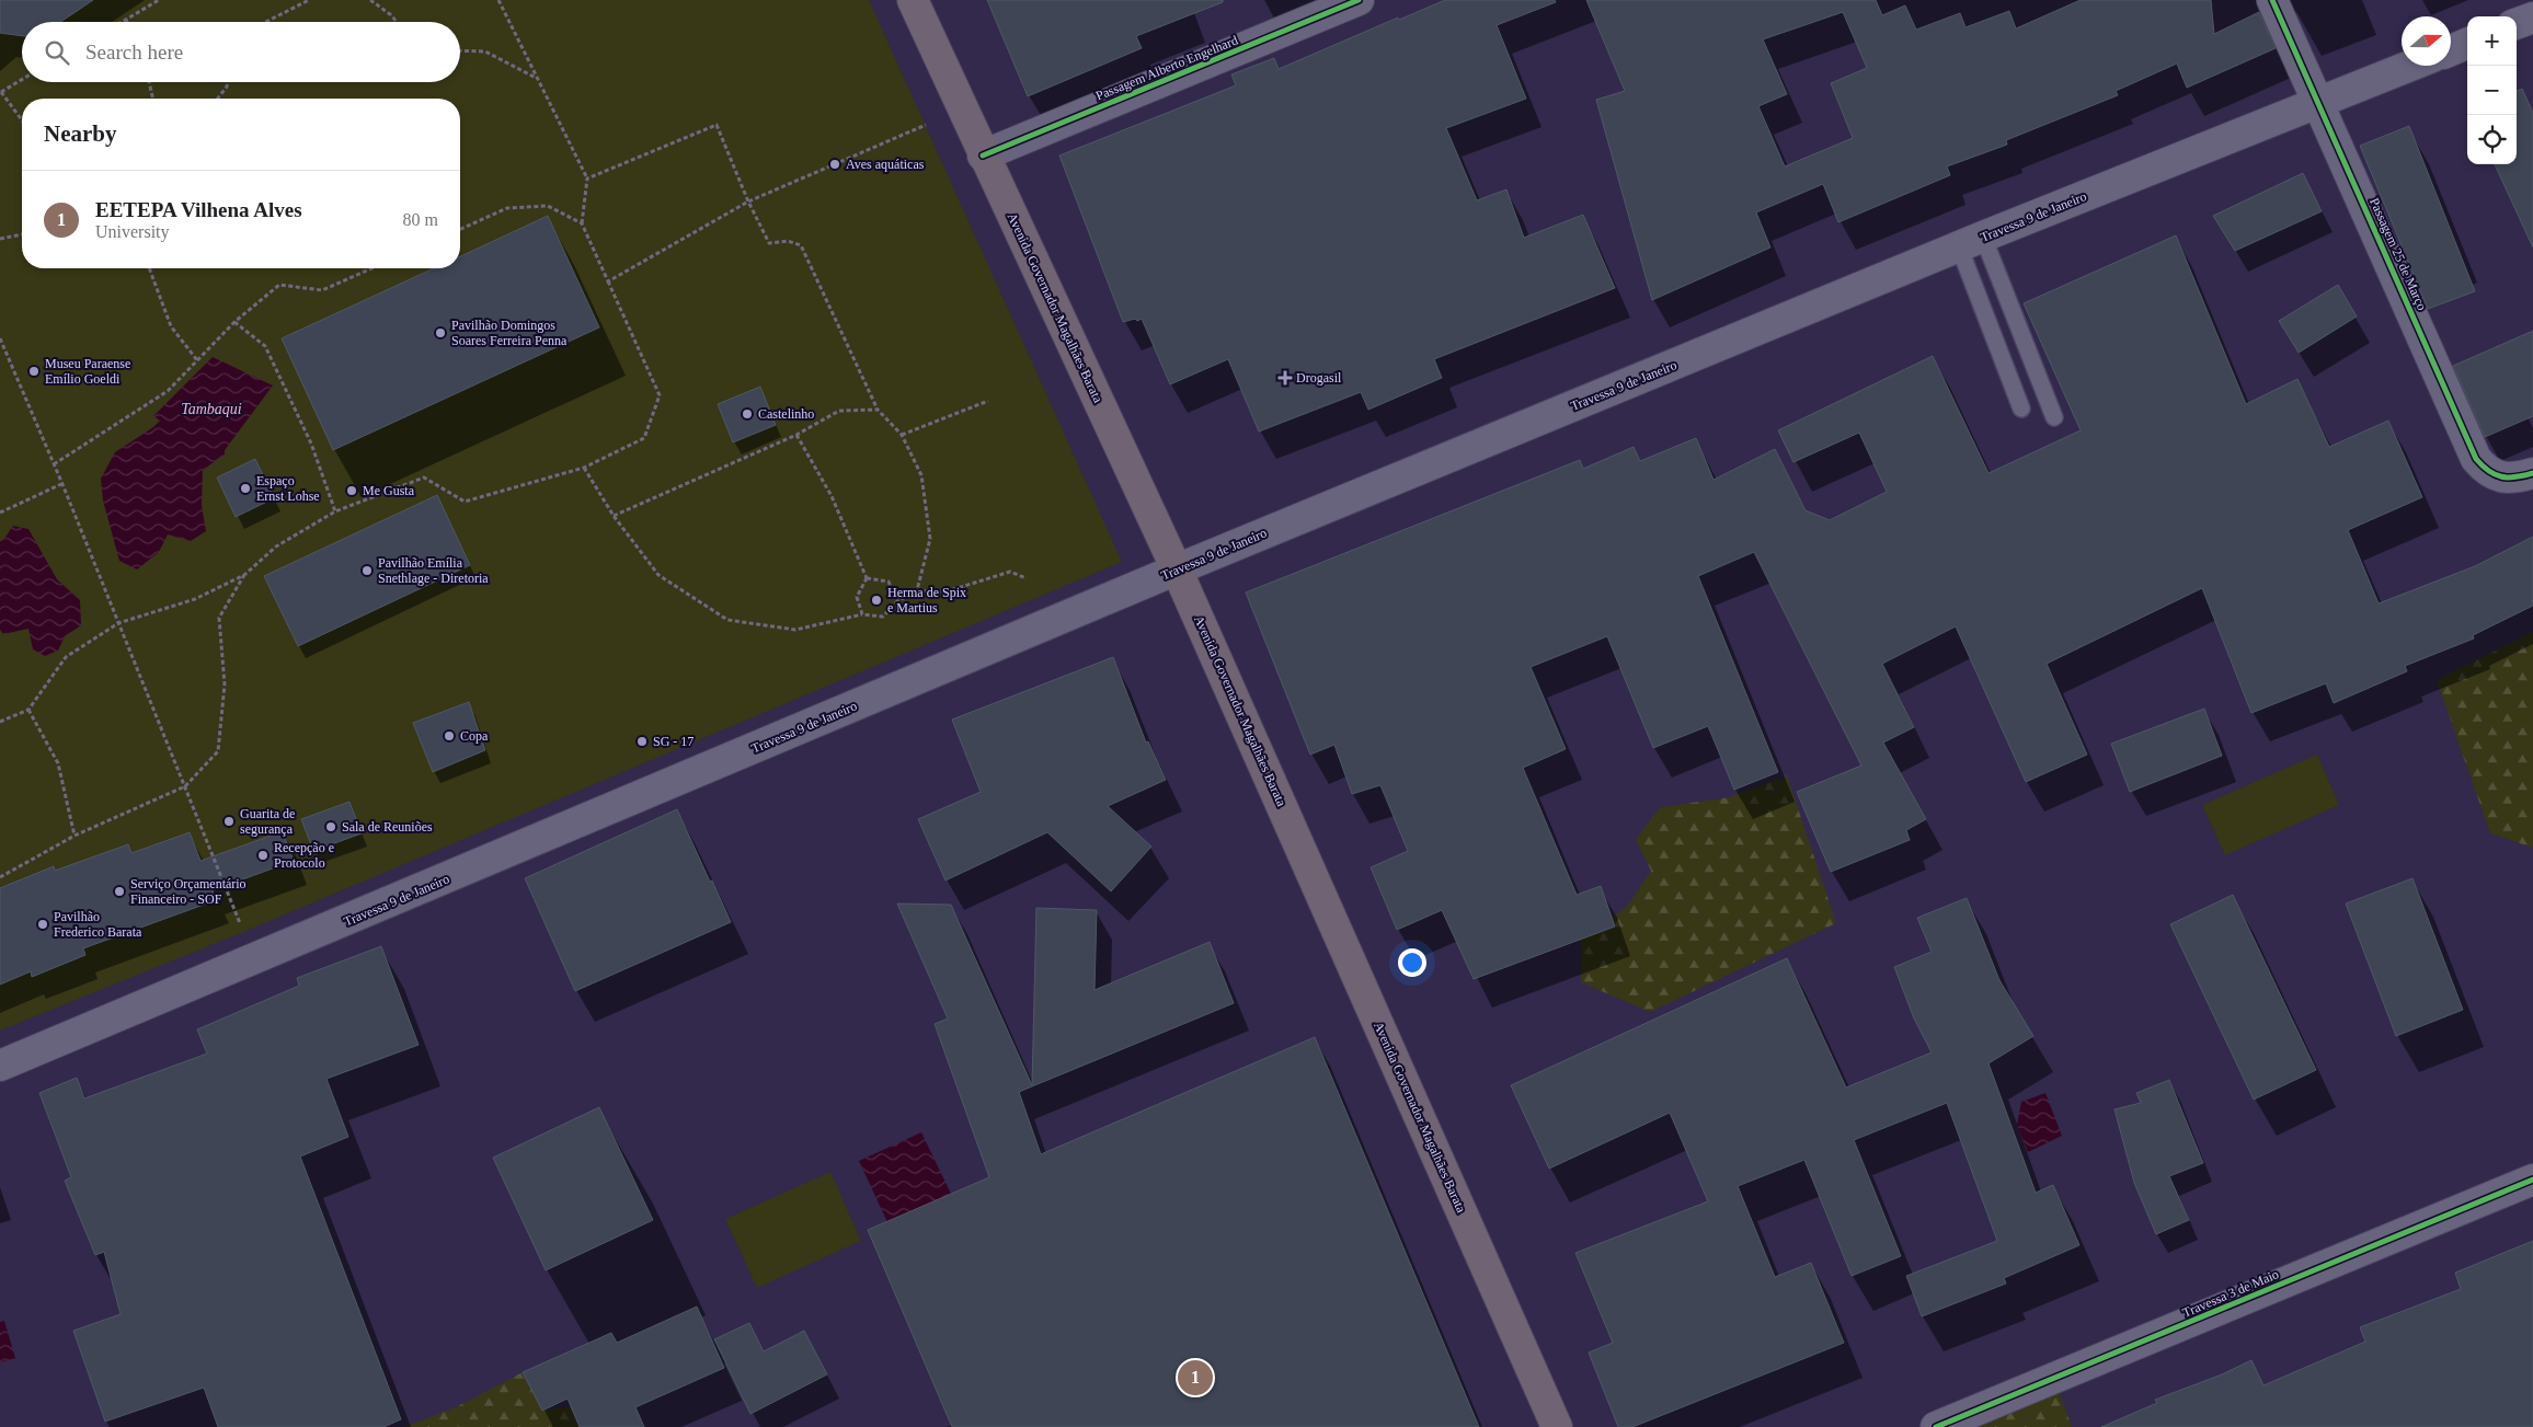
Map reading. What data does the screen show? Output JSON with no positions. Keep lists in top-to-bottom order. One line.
{"streets":{"main road":["Passagem Alberto Engelhard","Travessa 9 de Janeiro","Passagem 25 de Março","Avenida Governador Magalhães Barata","Travessa 3 de Maio"]},"crossings":[["Passagem Alberto Engelhard","Avenida Governador Magalhães Barata"],["Travessa 9 de Janeiro","Passagem 25 de Março"],["Travessa 9 de Janeiro","Avenida Governador Magalhães Barata"]],"water":["Tambaqui"],"places":{"other":["Aves aquáticas","Pavilhão Domingos Soares Ferreira Penna","Museu Paraense Emílio Goeldi","Castelinho","Espaço Ernst Lohse","Me Gusta","Pavilhão Emília Snethlage - Diretoria","Herma de Spix e Martius","Copa","SG - 17","Guarita de segurança","Sala de Reuniões","Recepção e Protocolo","Serviço Orçamentário Financeiro - SOF","Pavilhão Frederico Barata"],"health":["Drogasil"]},"north":"right","page":{"map_buttons":["+","−"],"search":"Search here","heading":"Nearby","list":[{"mark":"1","name":"EETEPA Vilhena Alves","note":"University","value":"80 m"}],"pins":"1"}}
